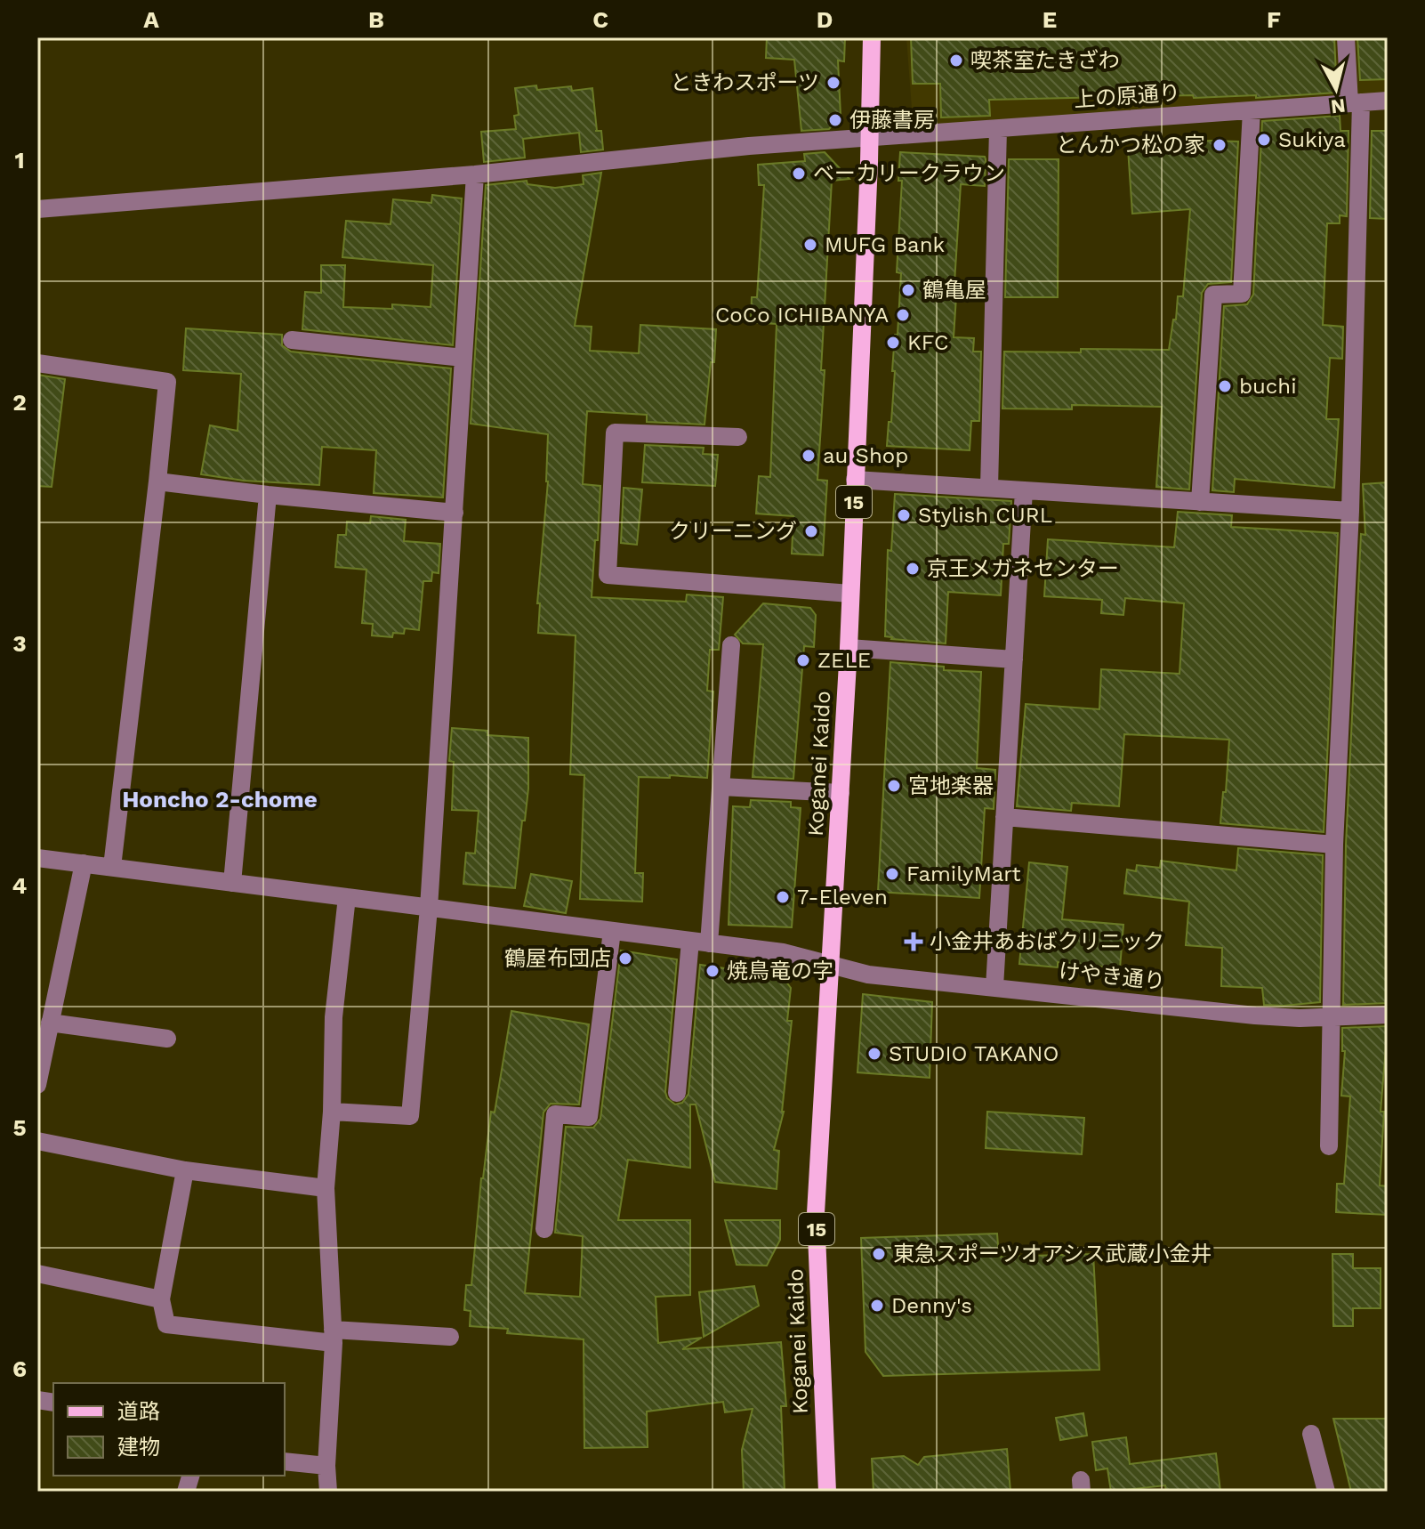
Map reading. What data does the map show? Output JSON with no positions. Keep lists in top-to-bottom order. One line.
{"streets":{"main road":["15","Koganei Kaido"],"street":["上の原通り","けやき通り"]},"crossings":[["上の原通り","Koganei Kaido"],["Koganei Kaido","けやき通り"]],"districts":["Honcho 2-chome"],"places":{"other":["喫茶室たきざわ","ときわスポーツ","伊藤書房","Sukiya","とんかつ松の家","ベーカリークラウン","MUFG Bank","鶴亀屋","CoCo ICHIBANYA","KFC","buchi","au Shop","Stylish CURL","クリーニング","京王メガネセンター","ZELE","宮地楽器","FamilyMart","7-Eleven","鶴屋布団店","焼鳥竜の字","STUDIO TAKANO","東急スポーツオアシス武蔵小金井","Denny's"],"health":["小金井あおばクリニック"]},"legend":["道路","建物"],"north":"bottom","grid":{"columns":["A","B","C","D","E","F"],"rows":["1","2","3","4","5","6"]}}
